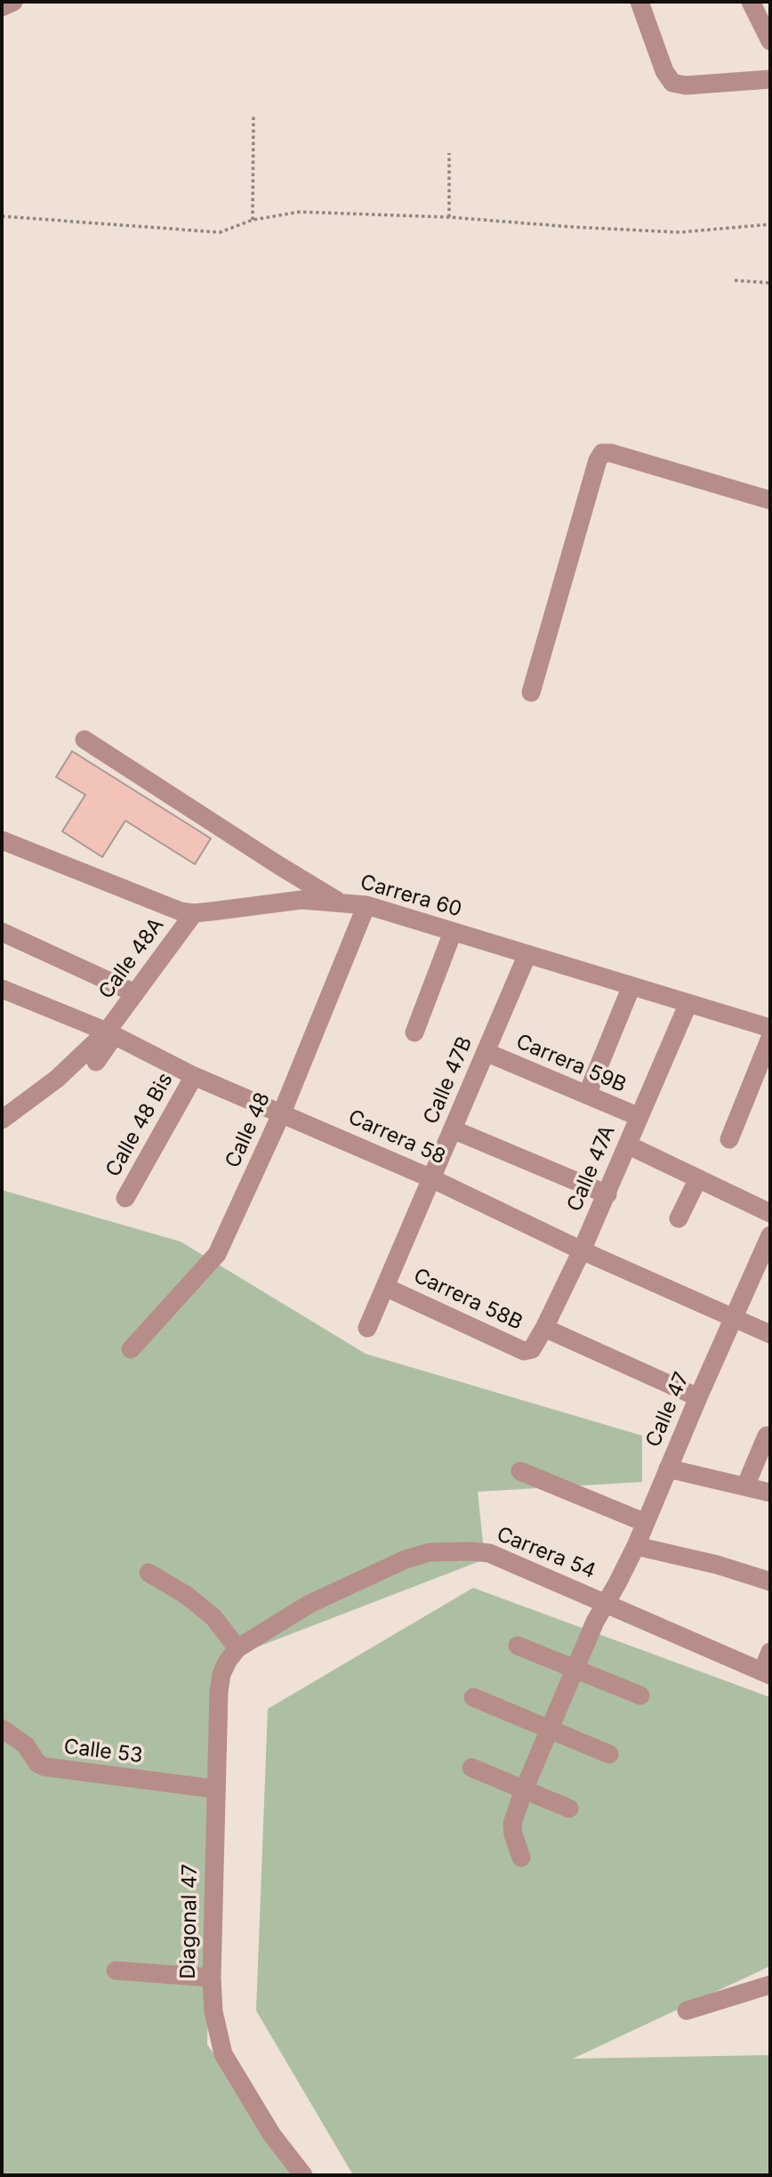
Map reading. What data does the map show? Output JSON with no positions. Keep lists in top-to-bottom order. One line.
{"streets":{"street":["Carrera 60","Calle 48A","Carrera 59B","Calle 47B","Calle 48 Bis","Calle 48","Carrera 58","Calle 47A","Carrera 58B","Calle 47","Carrera 54","Calle 53","Diagonal 47"]},"crossings":[["Carrera 60","Calle 48A"],["Carrera 60","Calle 47B"],["Carrera 60","Calle 48"],["Carrera 60","Calle 47A"],["Calle 48A","Carrera 58"],["Carrera 59B","Calle 47B"],["Carrera 59B","Calle 47A"],["Calle 47B","Carrera 58"],["Calle 47B","Carrera 58B"],["Calle 48 Bis","Carrera 58"],["Calle 48","Carrera 58"],["Carrera 58","Calle 47A"],["Carrera 58","Calle 47"],["Calle 47A","Carrera 58B"],["Carrera 58B","Calle 47"],["Calle 47","Carrera 54"],["Carrera 54","Diagonal 47"],["Calle 53","Diagonal 47"]]}
